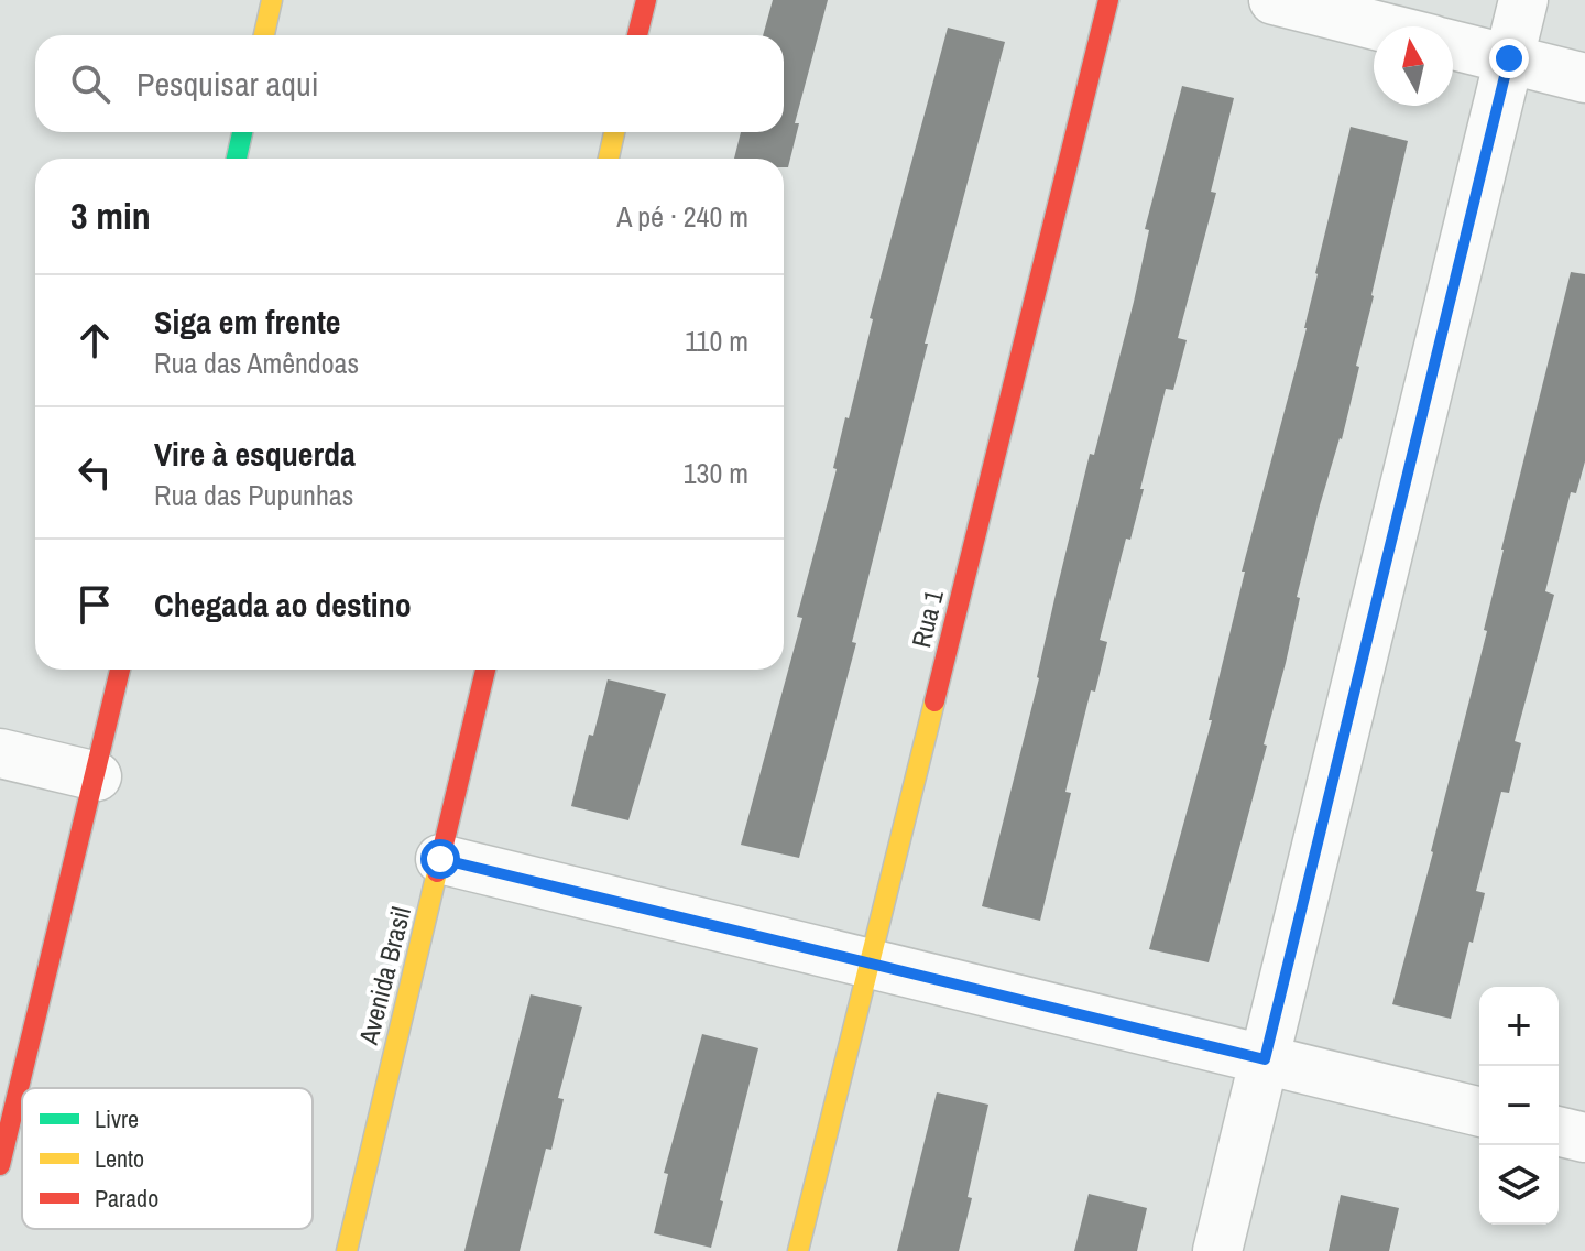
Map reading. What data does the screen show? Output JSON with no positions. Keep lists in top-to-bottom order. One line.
{"streets":{"street":["Rua 1","Avenida Brasil"]},"legend":["Livre","Lento","Parado"],"north":"top","page":{"search":"Pesquisar aqui","heading":["3 min","A pé · 240 m"],"list":[["Siga em frente","Rua das Amêndoas","110 m"],["Vire à esquerda","Rua das Pupunhas","130 m"],"Chegada ao destino"],"map_buttons":["+","−"]}}
